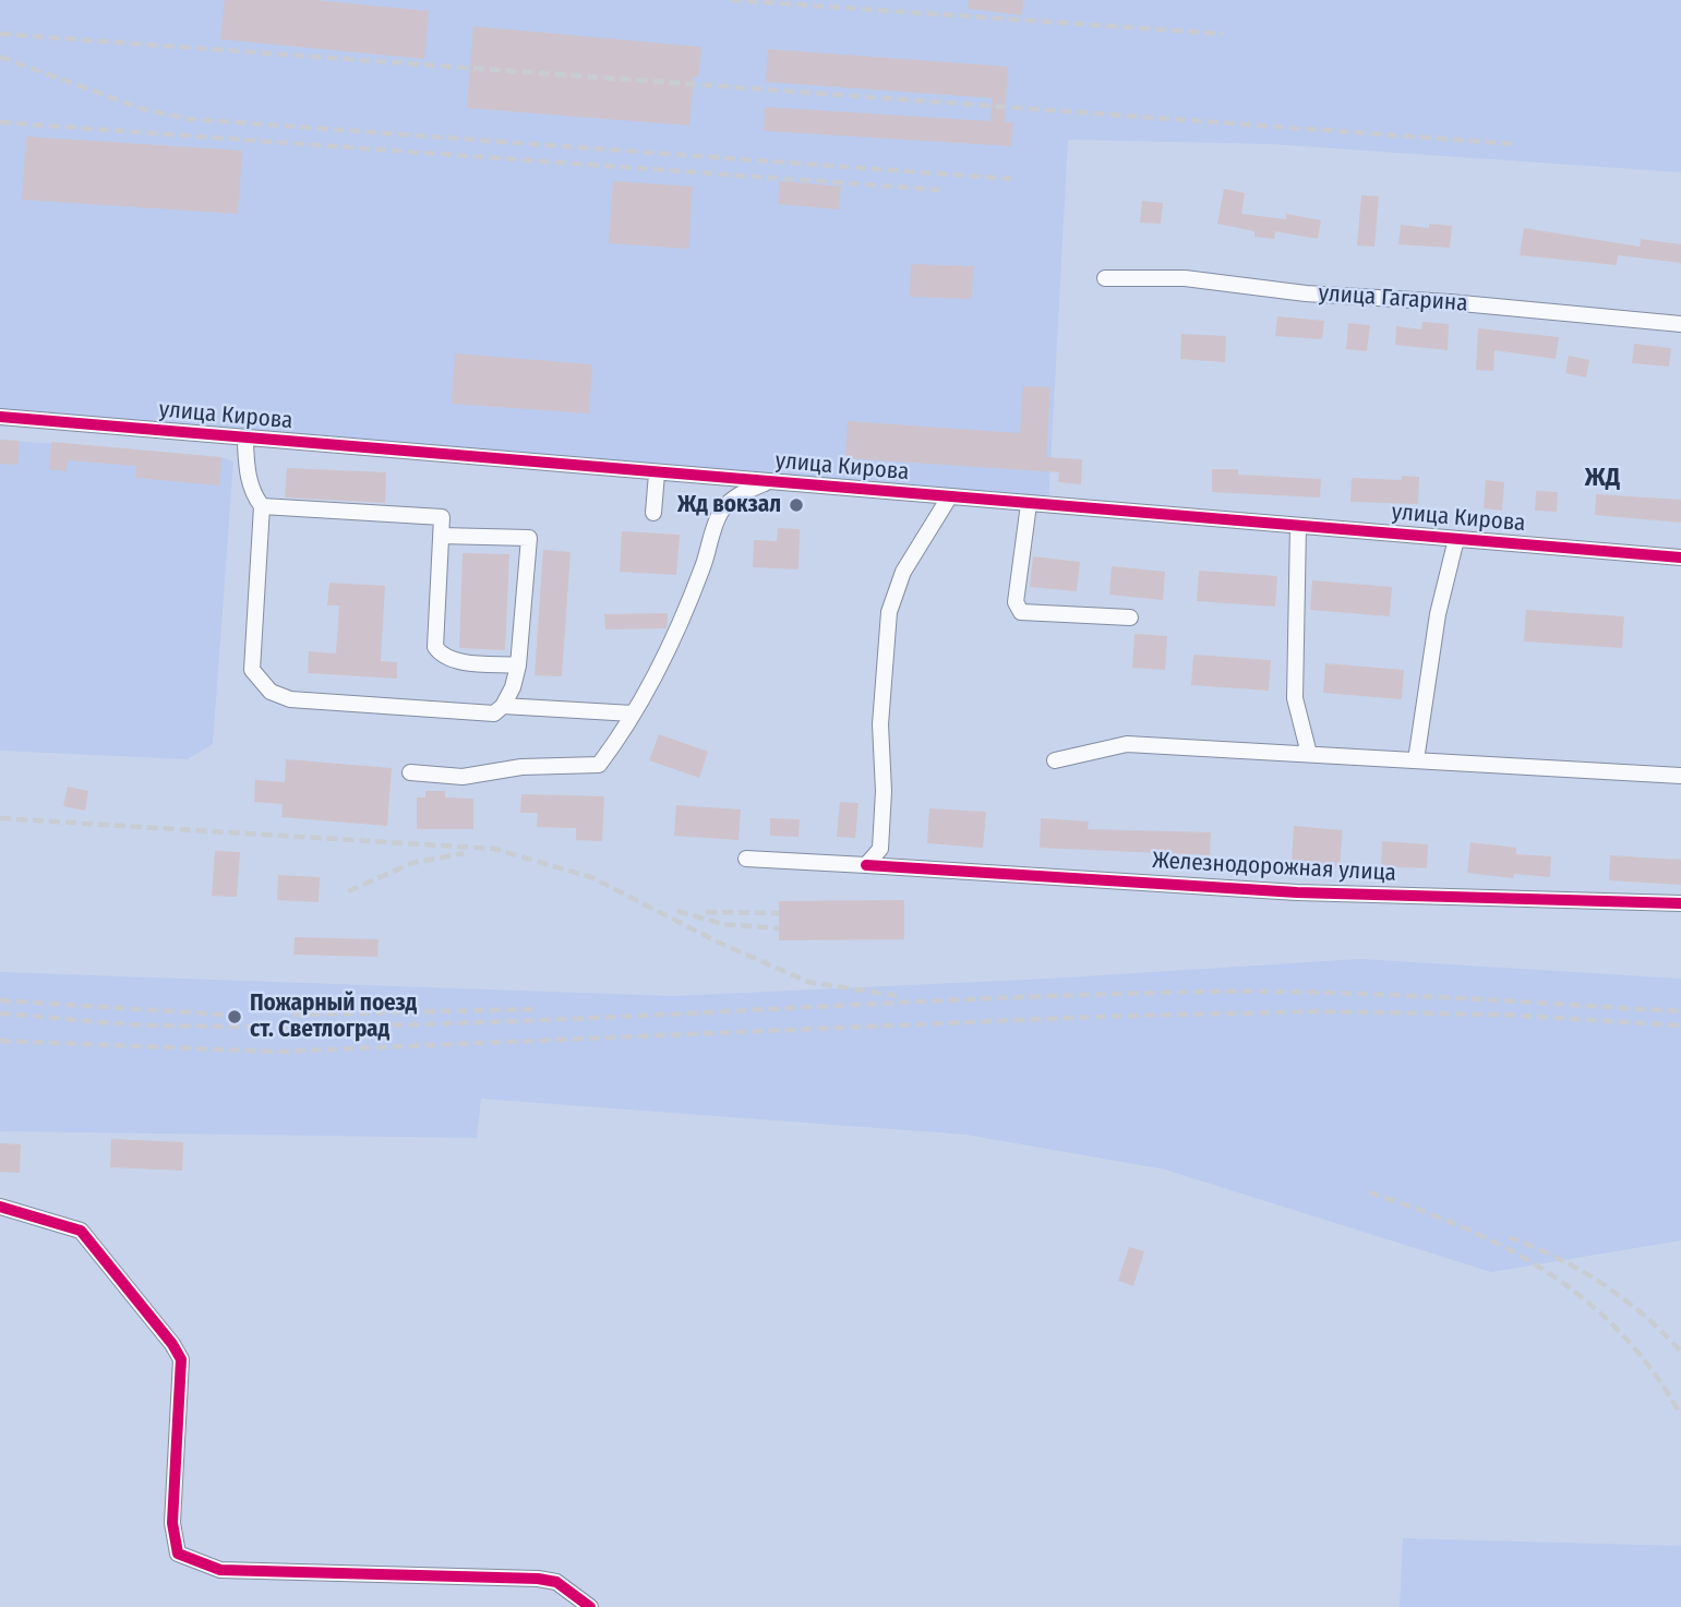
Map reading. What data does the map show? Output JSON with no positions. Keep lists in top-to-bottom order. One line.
{"streets":{"street":["улица Гагарина","улица Кирова","Железнодорожная улица"]},"districts":["ЖД"],"places":["Жд вокзал","Пожарный поезд ст. Светлоград"]}
